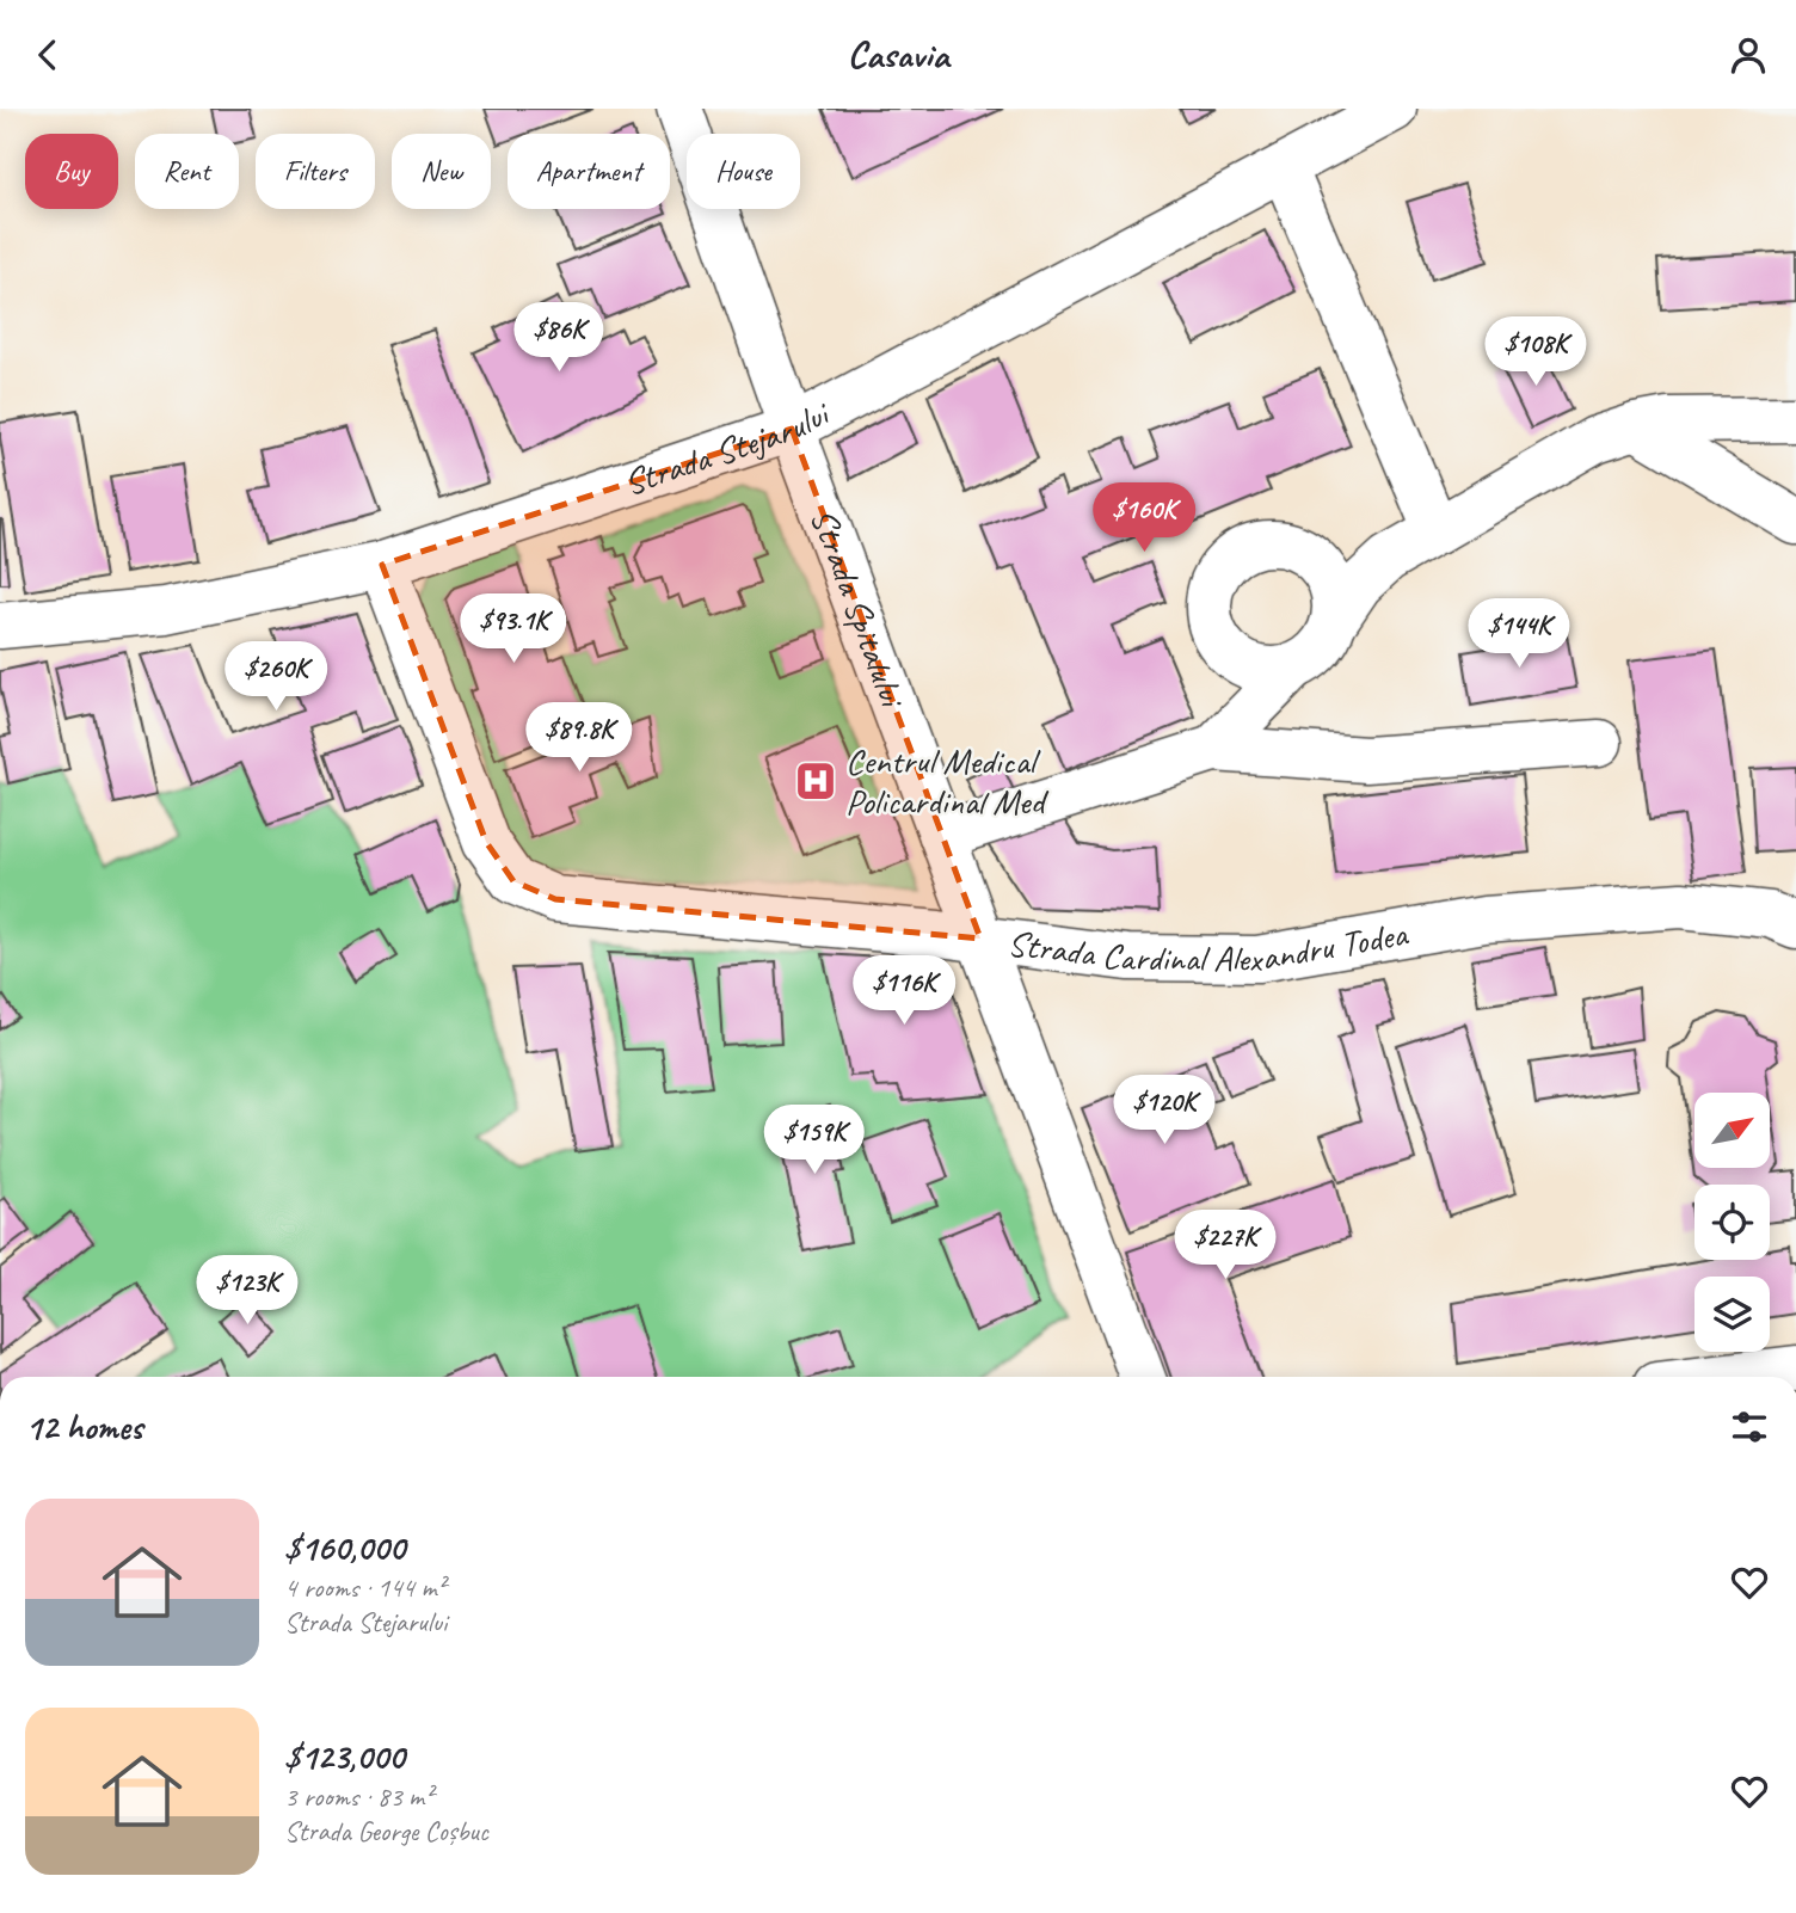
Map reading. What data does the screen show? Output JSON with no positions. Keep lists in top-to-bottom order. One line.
{"streets":{"street":["Strada Stejarului","Strada Spitalului","Strada Cardinal Alexandru Todea"]},"crossings":[["Strada Stejarului","Strada Spitalului"],["Strada Stejarului","Strada Cardinal Alexandru Todea"],["Strada Spitalului","Strada Cardinal Alexandru Todea"]],"places":{"hospital":["Centrul Medical Policardinal Med"]},"north":"top right","page":{"header":"Casavia","chip":["Buy","Rent","Filters","New","Apartment","House"],"price":["$86K","$108K","$160K","$93.1K","$144K","$260K","$89.8K","$116K","$120K","$159K","$227K","$123K"],"heading":"12 homes","list":[{"name":"$160,000","note":"4 rooms · 144 m² · Strada Stejarului"},{"name":"$123,000","note":"3 rooms · 83 m² · Strada George Coșbuc"}]}}
